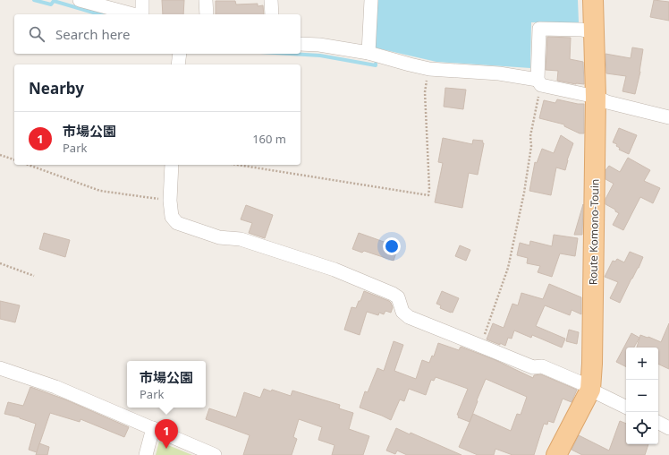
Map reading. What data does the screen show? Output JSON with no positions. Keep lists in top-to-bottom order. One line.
{"streets":{"main road":["Route Komono-Touin"]},"page":{"search":"Search here","heading":"Nearby","list":[{"mark":"1","name":"市場公園","note":"Park","value":"160 m"}],"map_buttons":["+","−"],"popup":["市場公園","Park"],"pins":"1"}}
